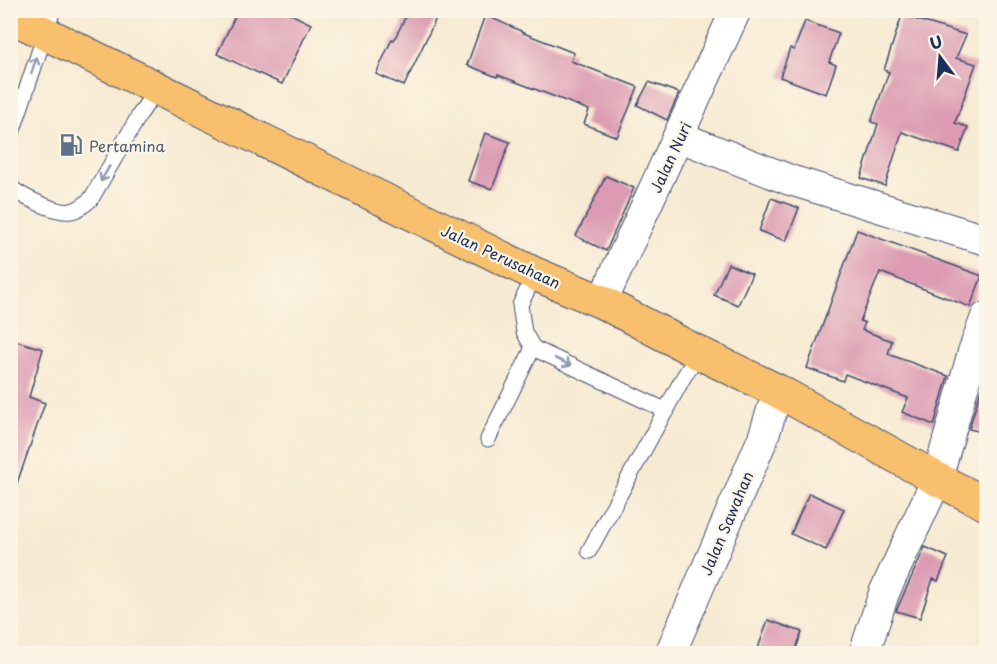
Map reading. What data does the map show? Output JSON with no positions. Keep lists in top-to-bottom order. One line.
{"streets":{"main road":["Jalan Perusahaan"],"street":["Jalan Nuri","Jalan Sawahan"]},"crossings":[["Jalan Nuri","Jalan Perusahaan"],["Jalan Perusahaan","Jalan Sawahan"]],"places":{"fuel station":["Pertamina"]},"north":"top"}
